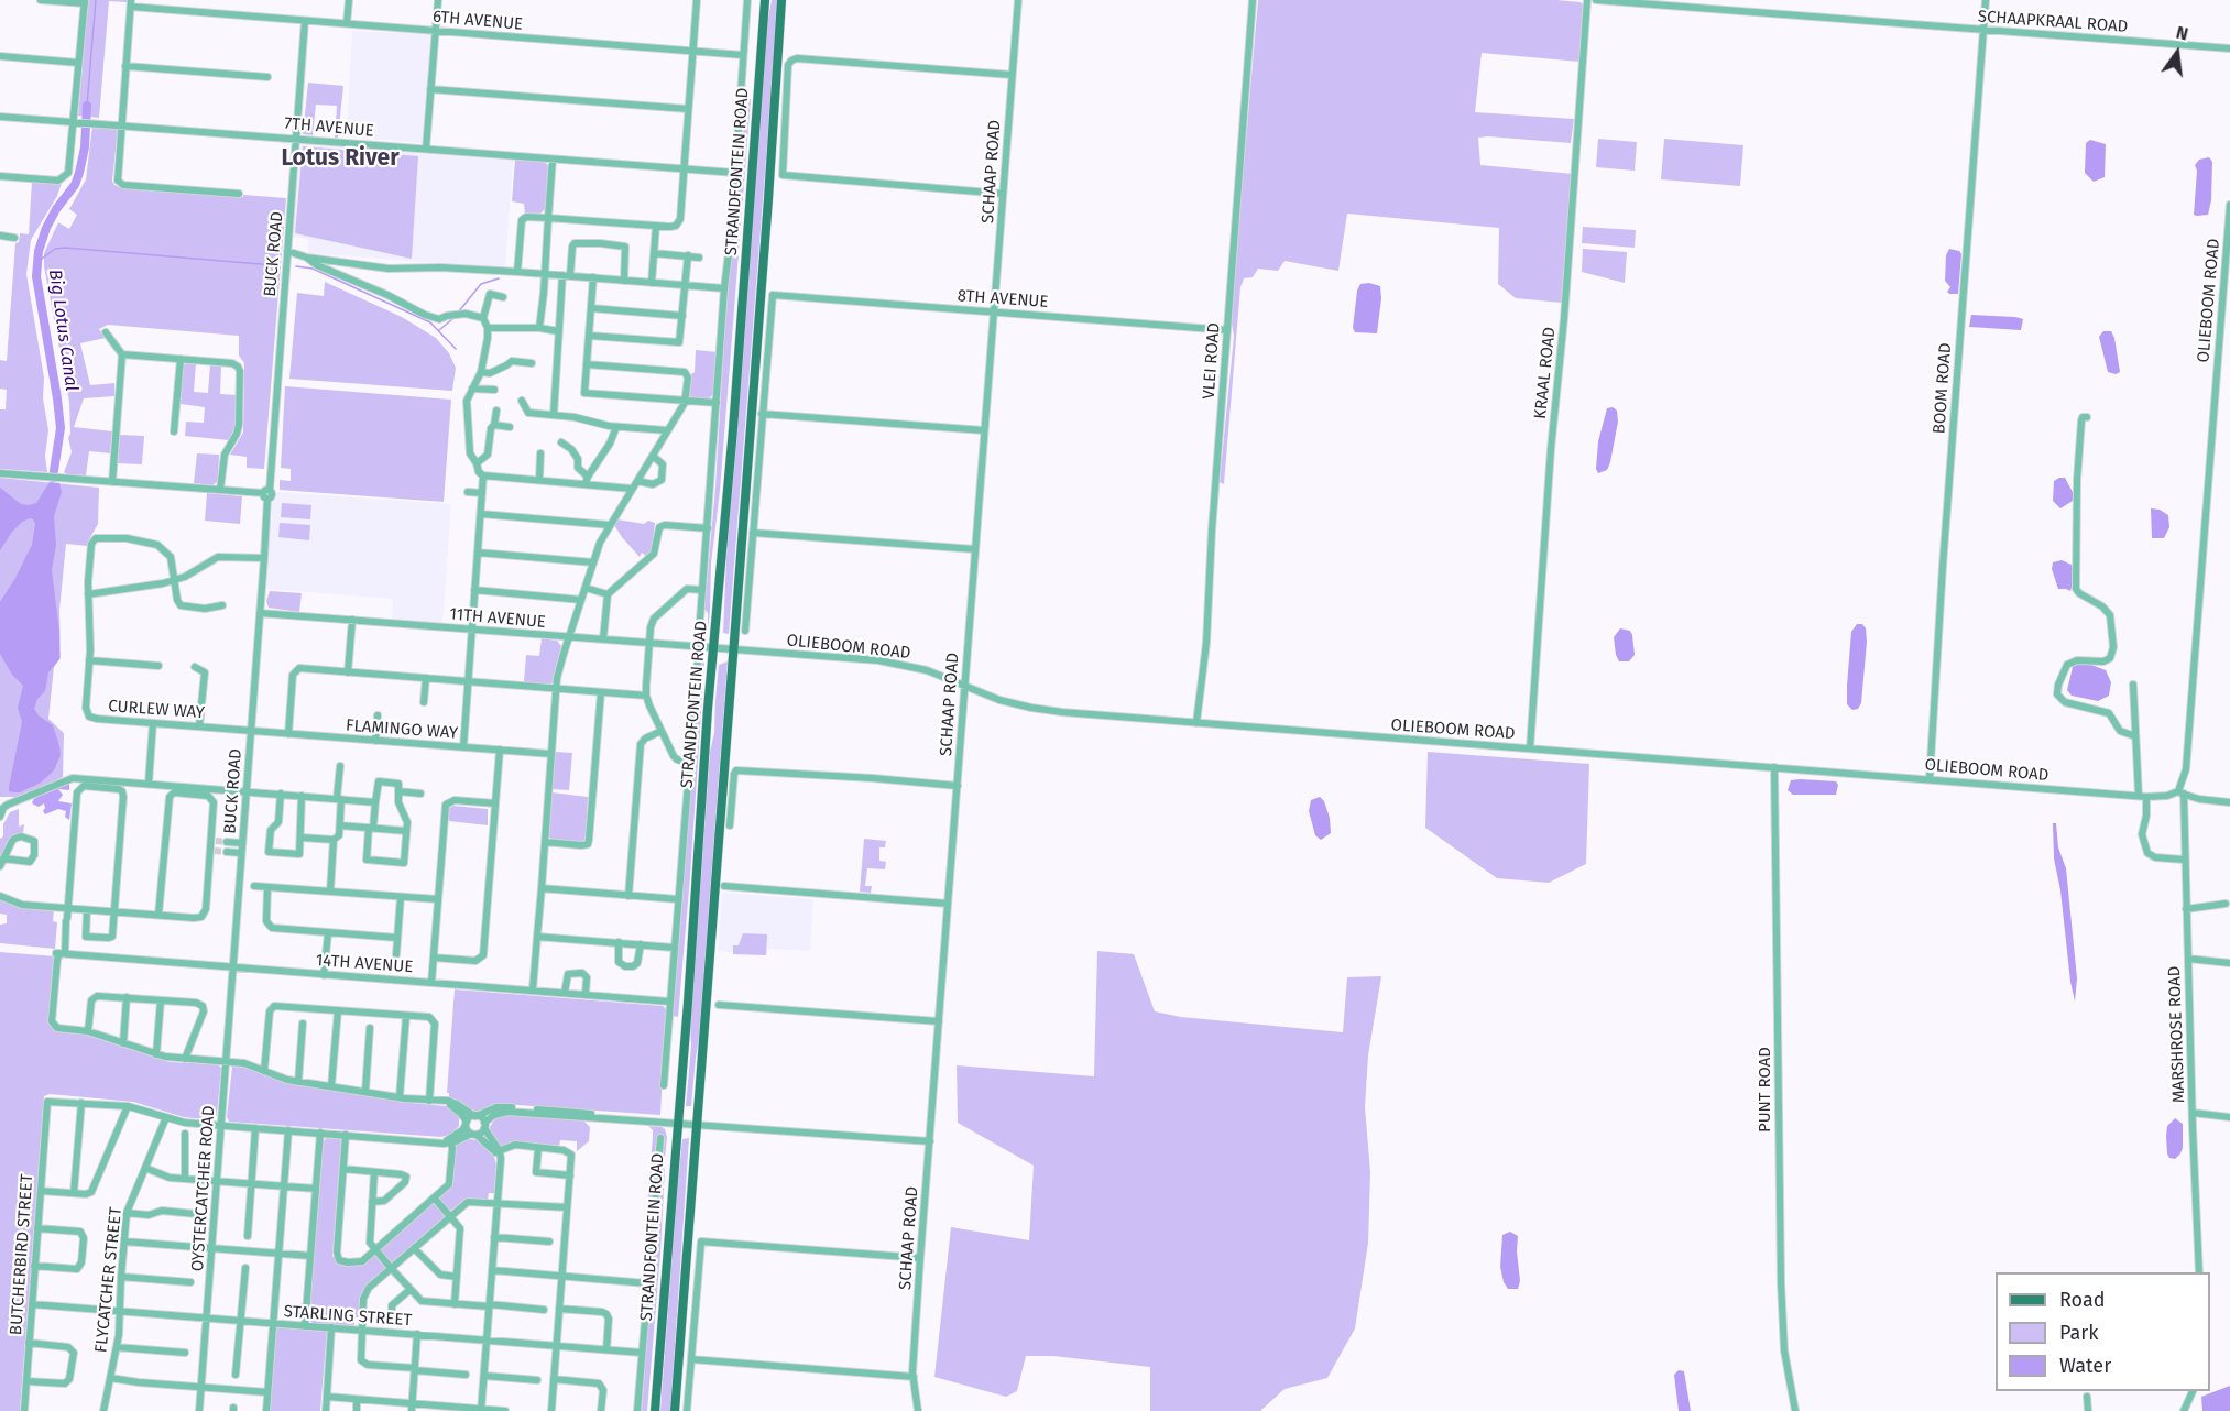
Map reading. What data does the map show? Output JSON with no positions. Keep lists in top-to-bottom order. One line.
{"streets":{"main road":["STRANDFONTEIN ROAD"],"street":["6TH AVENUE","SCHAAPKRAAL ROAD","7TH AVENUE","SCHAAP ROAD","BUCK ROAD","8TH AVENUE","OLIEBOOM ROAD","VLEI ROAD","KRAAL ROAD","BOOM ROAD","11TH AVENUE","CURLEW WAY","FLAMINGO WAY","14TH AVENUE","MARSHROSE ROAD","PUNT ROAD","OYSTERCATCHER ROAD","BUTCHERBIRD STREET","FLYCATCHER STREET","STARLING STREET"]},"crossings":[["6TH AVENUE","STRANDFONTEIN ROAD"],["6TH AVENUE","BUCK ROAD"],["SCHAAPKRAAL ROAD","BOOM ROAD"],["7TH AVENUE","STRANDFONTEIN ROAD"],["7TH AVENUE","BUCK ROAD"],["STRANDFONTEIN ROAD","OLIEBOOM ROAD"],["STRANDFONTEIN ROAD","11TH AVENUE"],["STRANDFONTEIN ROAD","14TH AVENUE"],["STRANDFONTEIN ROAD","STARLING STREET"],["SCHAAP ROAD","8TH AVENUE"],["SCHAAP ROAD","OLIEBOOM ROAD"],["BUCK ROAD","11TH AVENUE"],["BUCK ROAD","CURLEW WAY"],["BUCK ROAD","FLAMINGO WAY"],["BUCK ROAD","14TH AVENUE"],["BUCK ROAD","OYSTERCATCHER ROAD"],["8TH AVENUE","VLEI ROAD"],["OLIEBOOM ROAD","VLEI ROAD"],["OLIEBOOM ROAD","KRAAL ROAD"],["OLIEBOOM ROAD","BOOM ROAD"],["OLIEBOOM ROAD","11TH AVENUE"],["OLIEBOOM ROAD","MARSHROSE ROAD"],["OLIEBOOM ROAD","PUNT ROAD"],["CURLEW WAY","FLAMINGO WAY"],["14TH AVENUE","OYSTERCATCHER ROAD"],["OYSTERCATCHER ROAD","STARLING STREET"],["BUTCHERBIRD STREET","STARLING STREET"],["FLYCATCHER STREET","STARLING STREET"]],"districts":["Lotus River"],"water":["Big Lotus Canal"],"legend":["Road","Park","Water"],"north":"top"}
